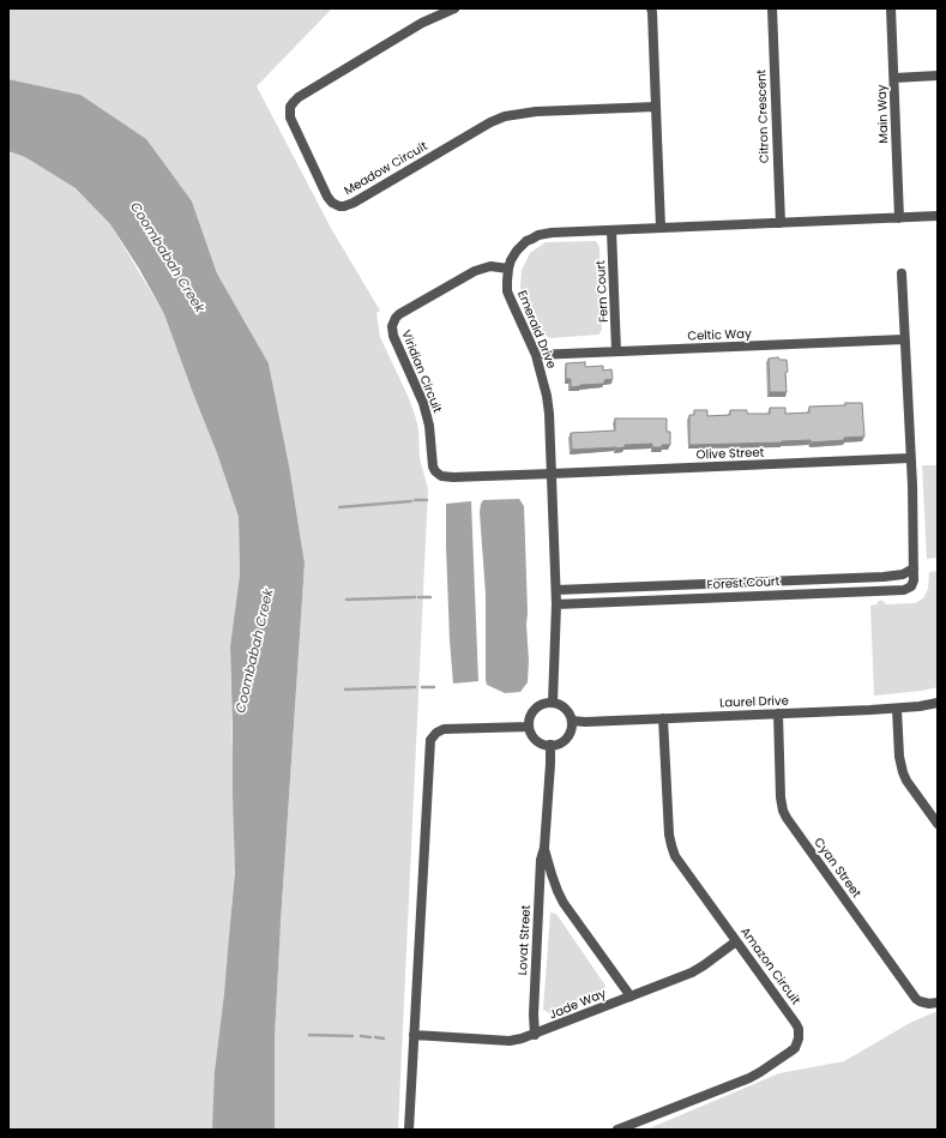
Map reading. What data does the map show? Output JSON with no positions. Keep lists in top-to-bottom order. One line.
{"streets":{"street":["Main Way","Citron Crescent","Meadow Circuit","Fern Court","Emerald Drive","Celtic Way","Viridian Circuit","Olive Street","Forest Court","Laurel Drive","Cyan Street","Lovat Street","Amazon Circuit","Jade Way"]},"crossings":[["Main Way","Emerald Drive"],["Citron Crescent","Emerald Drive"],["Fern Court","Emerald Drive"],["Fern Court","Celtic Way"],["Emerald Drive","Celtic Way"],["Emerald Drive","Viridian Circuit"],["Emerald Drive","Olive Street"],["Emerald Drive","Forest Court"],["Emerald Drive","Laurel Drive"],["Emerald Drive","Lovat Street"],["Celtic Way","Forest Court"],["Viridian Circuit","Olive Street"],["Olive Street","Forest Court"],["Laurel Drive","Cyan Street"],["Laurel Drive","Lovat Street"],["Laurel Drive","Amazon Circuit"],["Lovat Street","Jade Way"],["Amazon Circuit","Jade Way"]],"water":["Coombabah Creek"]}
